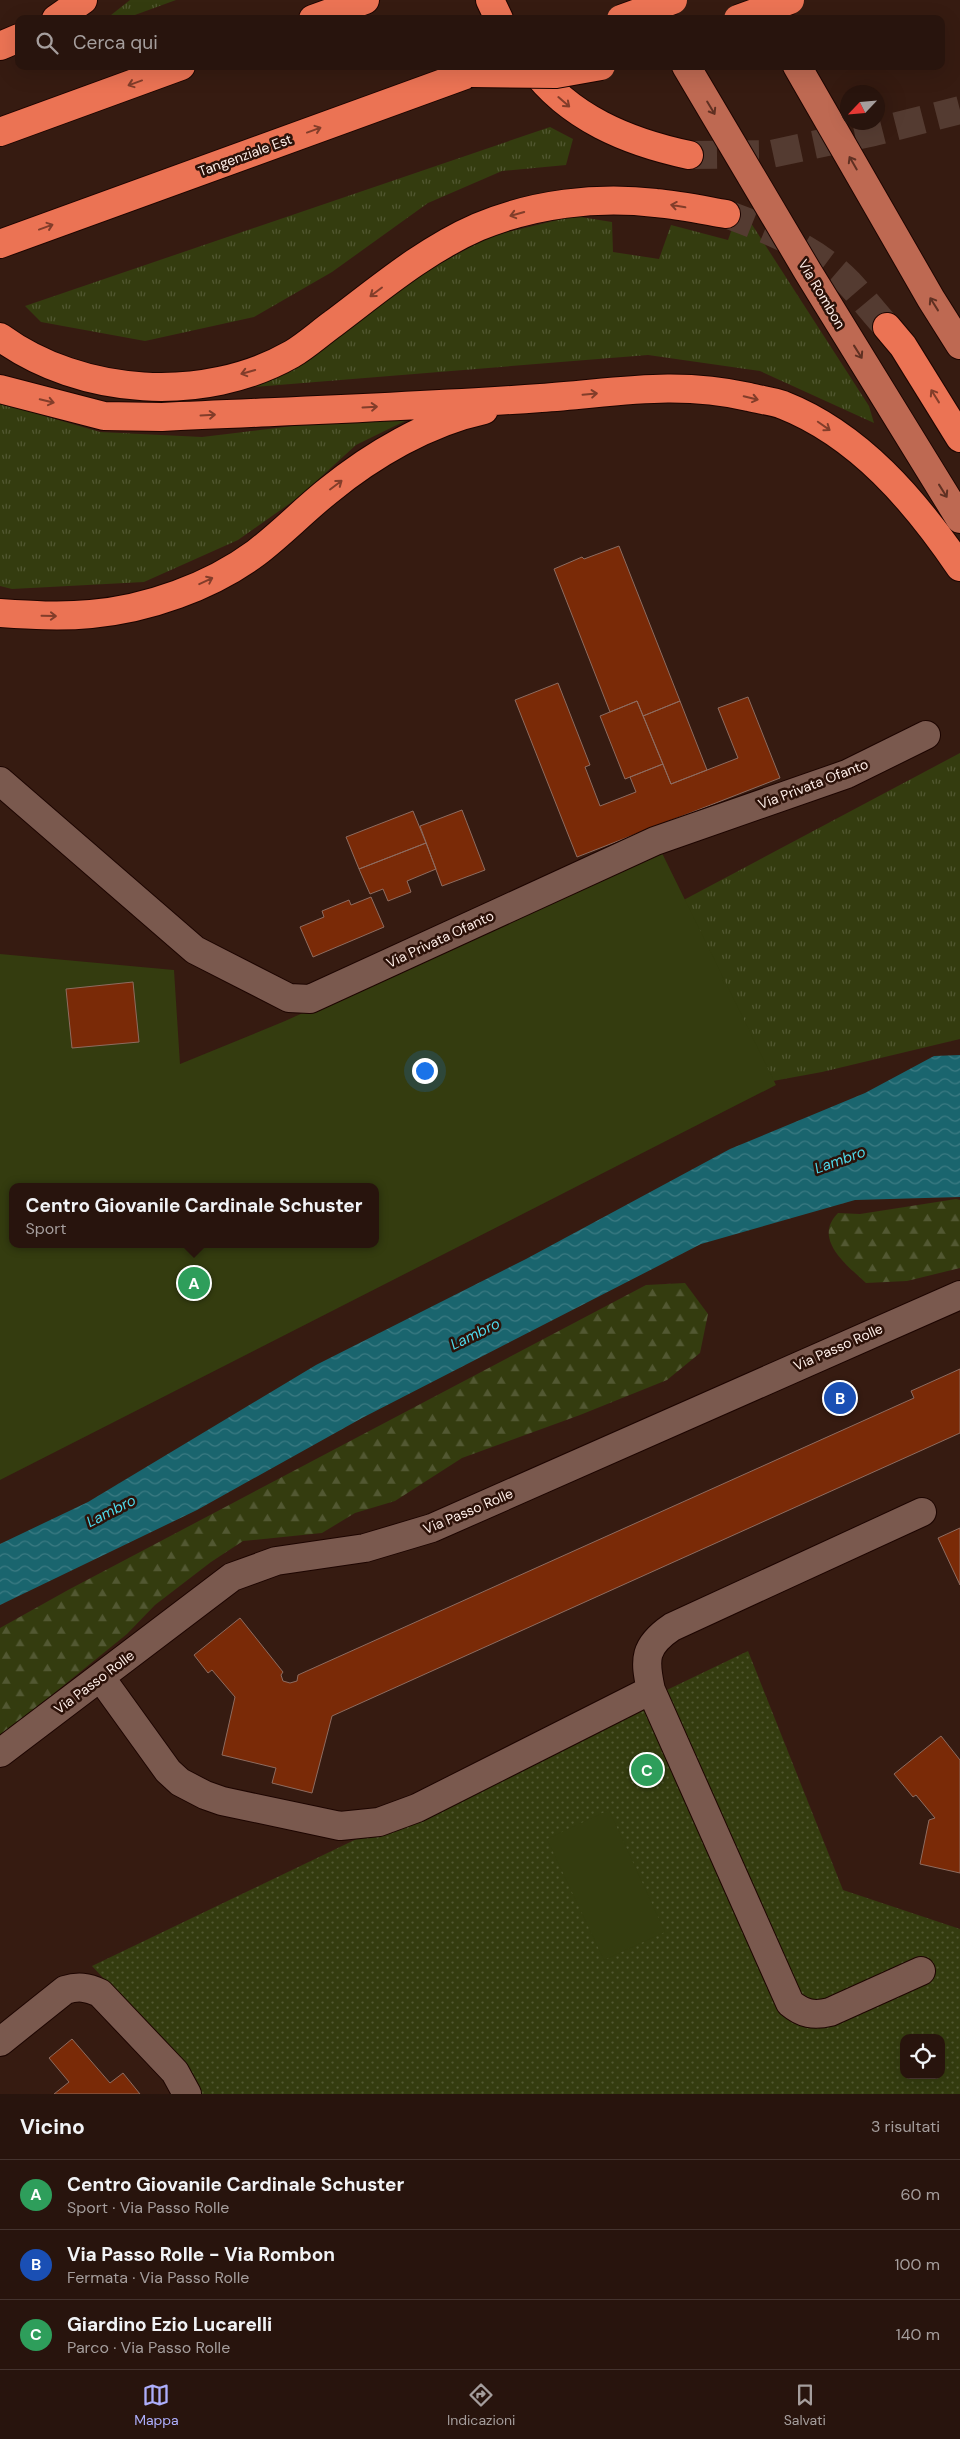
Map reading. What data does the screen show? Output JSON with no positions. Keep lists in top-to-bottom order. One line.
{"streets":{"highway":["Tangenziale Est"],"main road":["Via Rombon"],"street":["Via Privata Ofanto","Via Passo Rolle"]},"water":["Lambro"],"north":"bottom left","page":{"search":"Cerca qui","popup":["Centro Giovanile Cardinale Schuster","Sport"],"pins":["A","B","C"],"heading":["Vicino","3 risultati"],"list":[{"mark":"A","name":"Centro Giovanile Cardinale Schuster","note":"Sport · Via Passo Rolle","value":"60 m"},{"mark":"B","name":"Via Passo Rolle - Via Rombon","note":"Fermata · Via Passo Rolle","value":"100 m"},{"mark":"C","name":"Giardino Ezio Lucarelli","note":"Parco · Via Passo Rolle","value":"140 m"}],"nav":["Mappa","Indicazioni","Salvati"]}}
